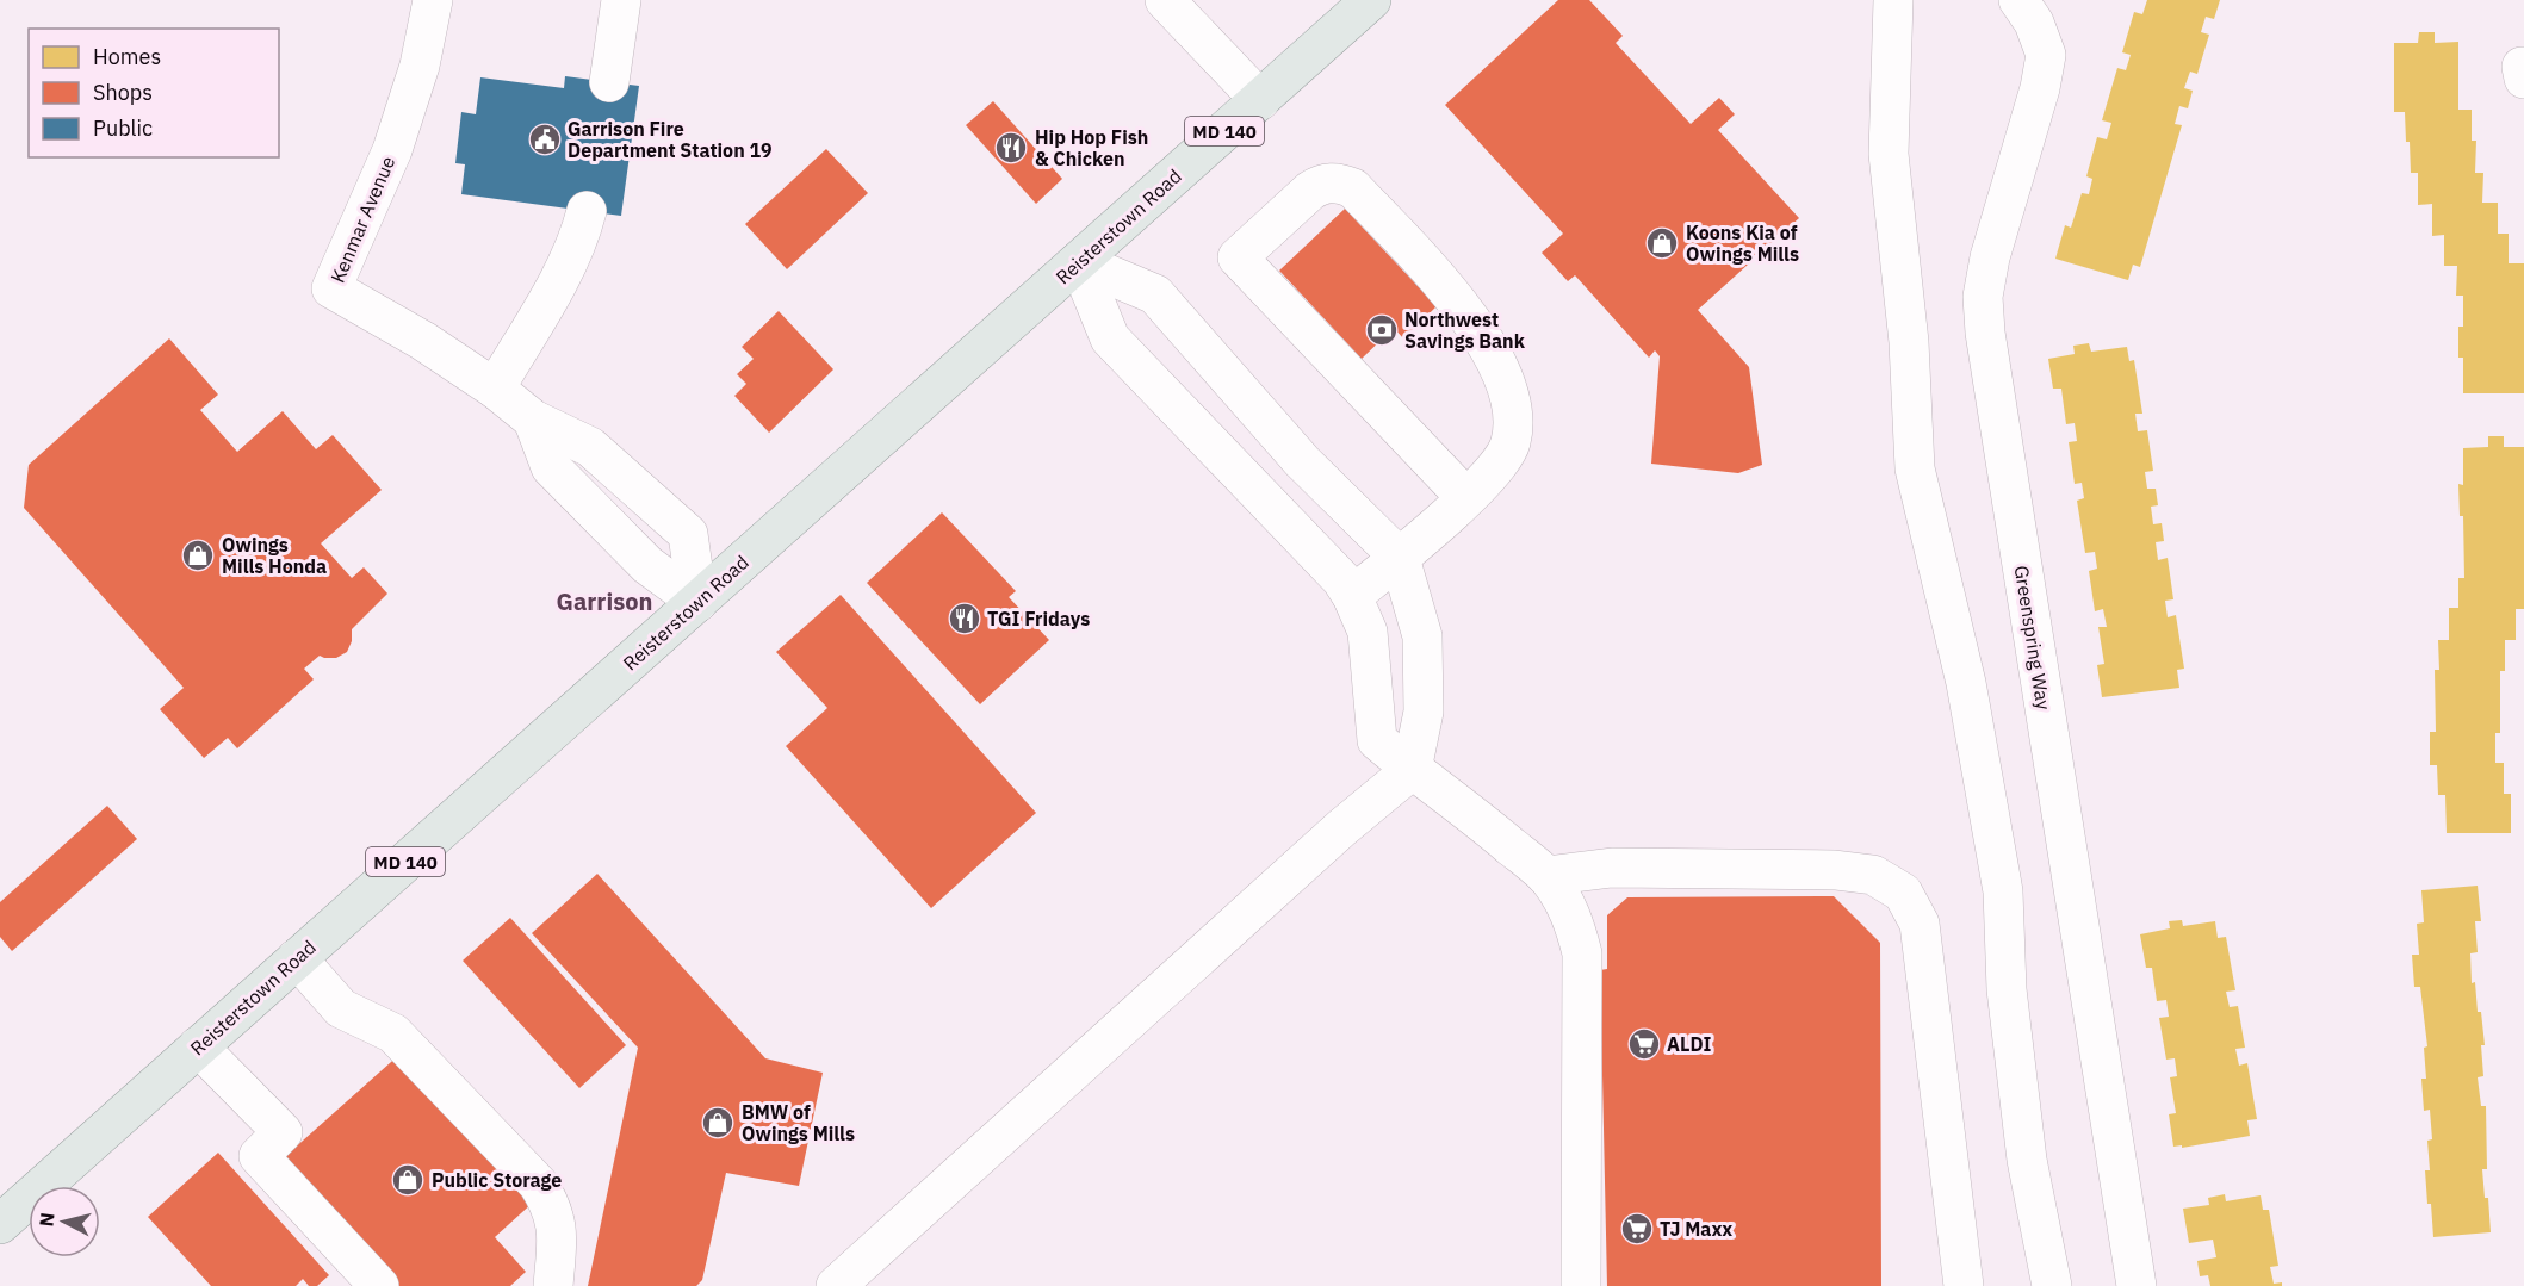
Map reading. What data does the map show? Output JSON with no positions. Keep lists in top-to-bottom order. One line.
{"streets":{"main road":["MD 140","Reisterstown Road"],"street":["Kenmar Avenue","Greenspring Way"]},"crossings":[["Kenmar Avenue","Reisterstown Road"]],"districts":["Garrison"],"places":{"public building":["Garrison Fire Department Station 19"],"restaurant":["Hip Hop Fish & Chicken","TGI Fridays"],"shop":["Koons Kia of Owings Mills","Owings Mills Honda","BMW of Owings Mills","Public Storage"],"bank":["Northwest Savings Bank"],"supermarket":["ALDI","TJ Maxx"]},"legend":["Homes","Shops","Public"],"north":"left"}
